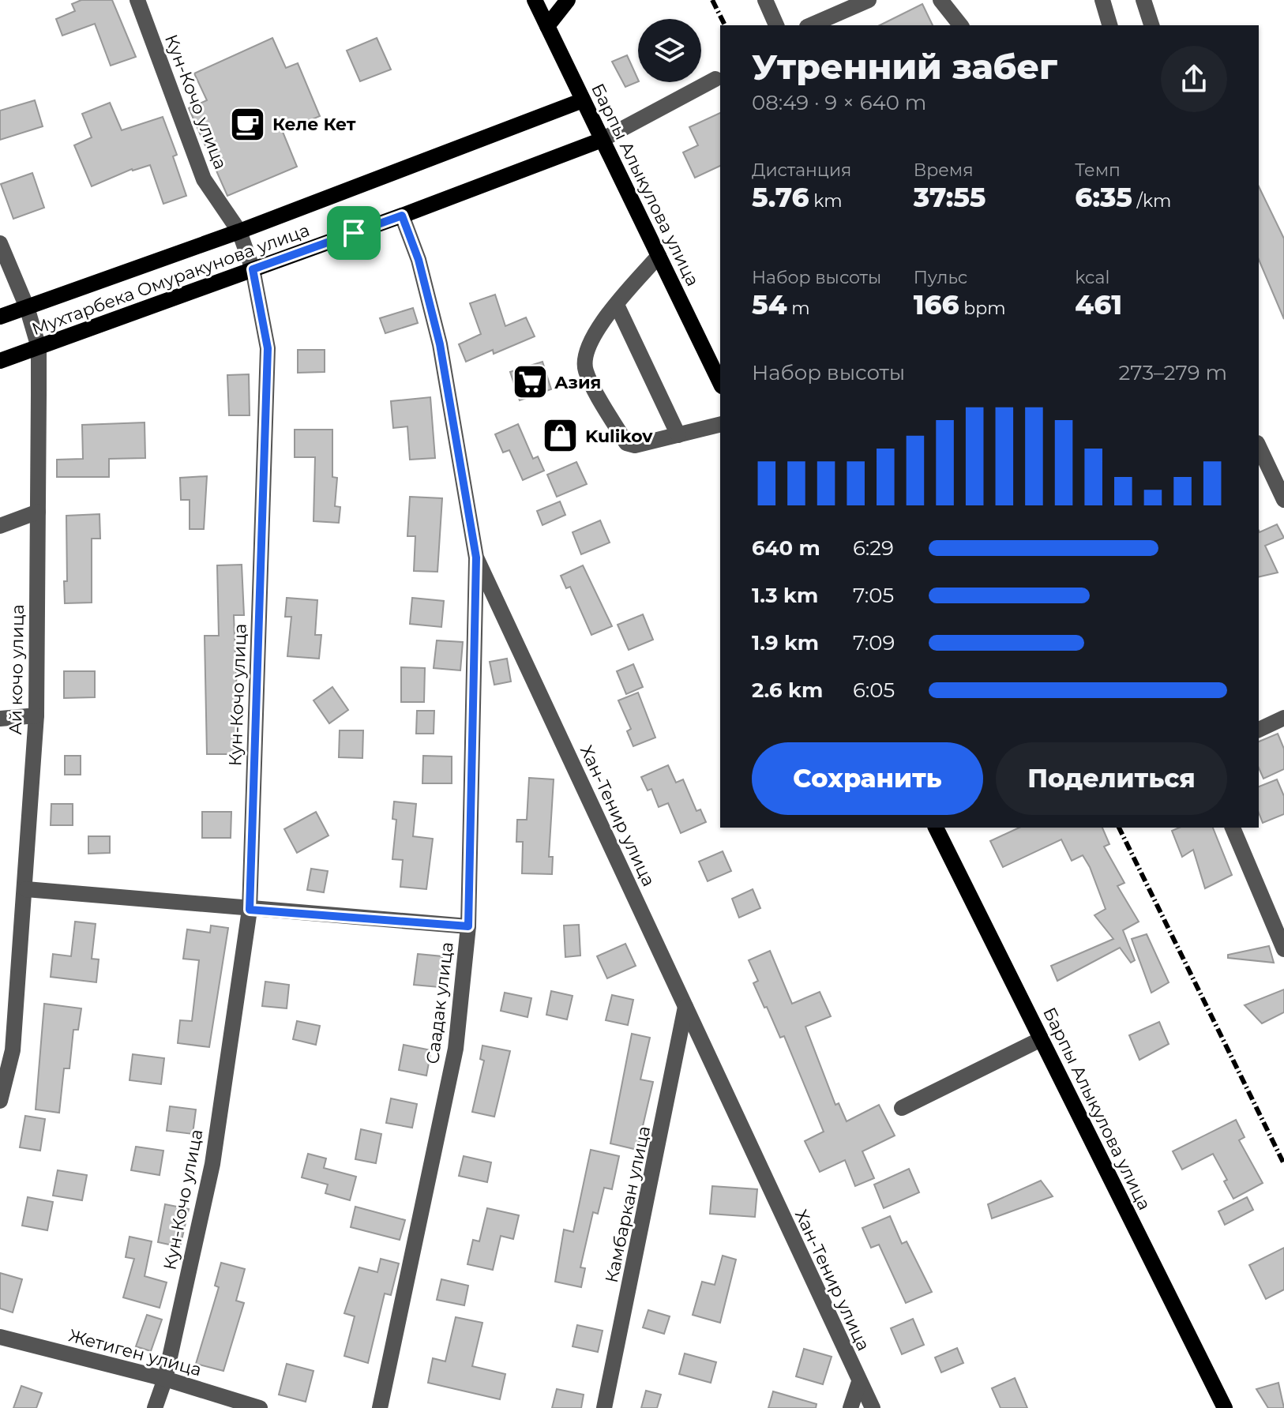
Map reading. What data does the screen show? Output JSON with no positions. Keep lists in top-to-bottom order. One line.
{"streets":{"main road":["Барпы Алыкулова улица","Мухтарбека Омуракунова улица"],"street":["Кун-Кочо улица","Ай кочо улица","Хан-Тенир улица","Саадак улица","Камбаркан улица","Жетиген улица"]},"crossings":[["Кун-Кочо улица","Мухтарбека Омуракунова улица"],["Кун-Кочо улица","Жетиген улица"],["Барпы Алыкулова улица","Мухтарбека Омуракунова улица"],["Мухтарбека Омуракунова улица","Ай кочо улица"],["Мухтарбека Омуракунова улица","Хан-Тенир улица"],["Хан-Тенир улица","Саадак улица"],["Хан-Тенир улица","Камбаркан улица"]],"places":{"cafe":["Келе Кет"],"supermarket":["Азия"],"shop":["Kulikov"]},"page":{"heading":["Утренний забег","08:49 · 9 × 640 m"],"stats":[["Дистанция","5.76 km"],["Время","37:55"],["Темп","6:35 /km"],["Набор высоты","54 m"],["Пульс","166 bpm"],["kcal","461"]],"chart":["Набор высоты","273–279 m"],"list":[{"name":"640 m","note":"6:29"},{"name":"1.3 km","note":"7:05"},{"name":"1.9 km","note":"7:09"},{"name":"2.6 km","note":"6:05"}],"buttons":["Сохранить","Поделиться"]}}
